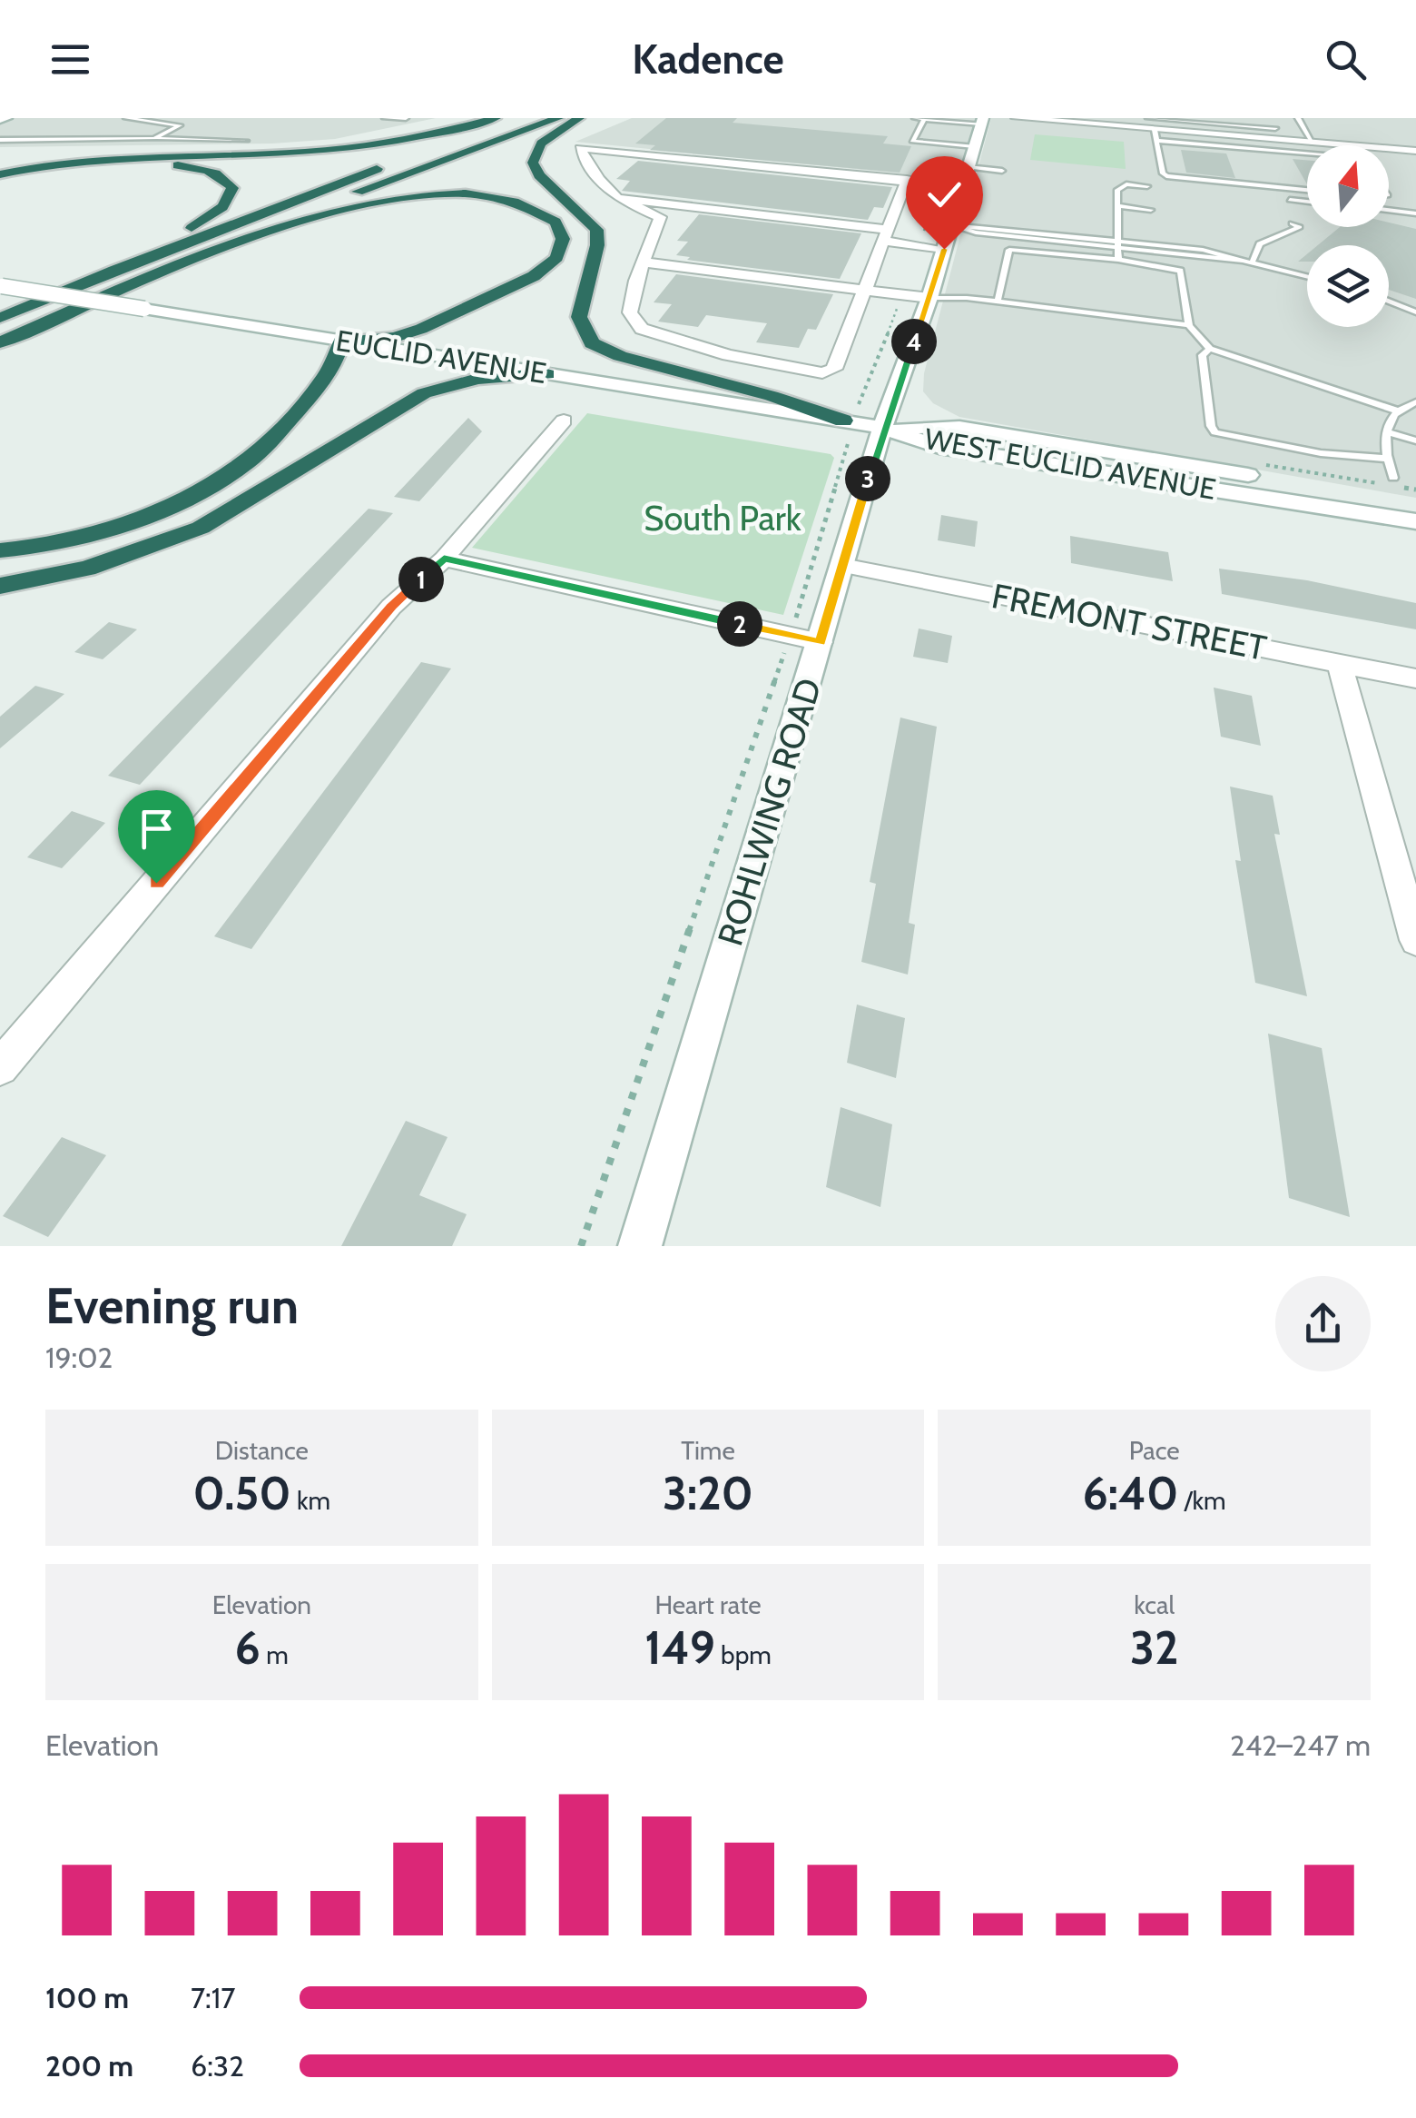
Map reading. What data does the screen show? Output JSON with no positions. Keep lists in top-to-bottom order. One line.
{"streets":{"main road":["EUCLID AVENUE","WEST EUCLID AVENUE","ROHLWING ROAD"],"street":["FREMONT STREET"]},"crossings":[["EUCLID AVENUE","WEST EUCLID AVENUE"],["EUCLID AVENUE","ROHLWING ROAD"],["WEST EUCLID AVENUE","ROHLWING ROAD"],["FREMONT STREET","ROHLWING ROAD"]],"parks":["South Park"],"north":"top","page":{"header":"Kadence","pins":["4","3","1","2"],"heading":["Evening run","19:02"],"stats":[["Distance","0.50 km"],["Time","3:20"],["Pace","6:40 /km"],["Elevation","6 m"],["Heart rate","149 bpm"],["kcal","32"]],"chart":["Elevation","242–247 m"],"list":[{"name":"100 m","note":"7:17"},{"name":"200 m","note":"6:32"}]}}
